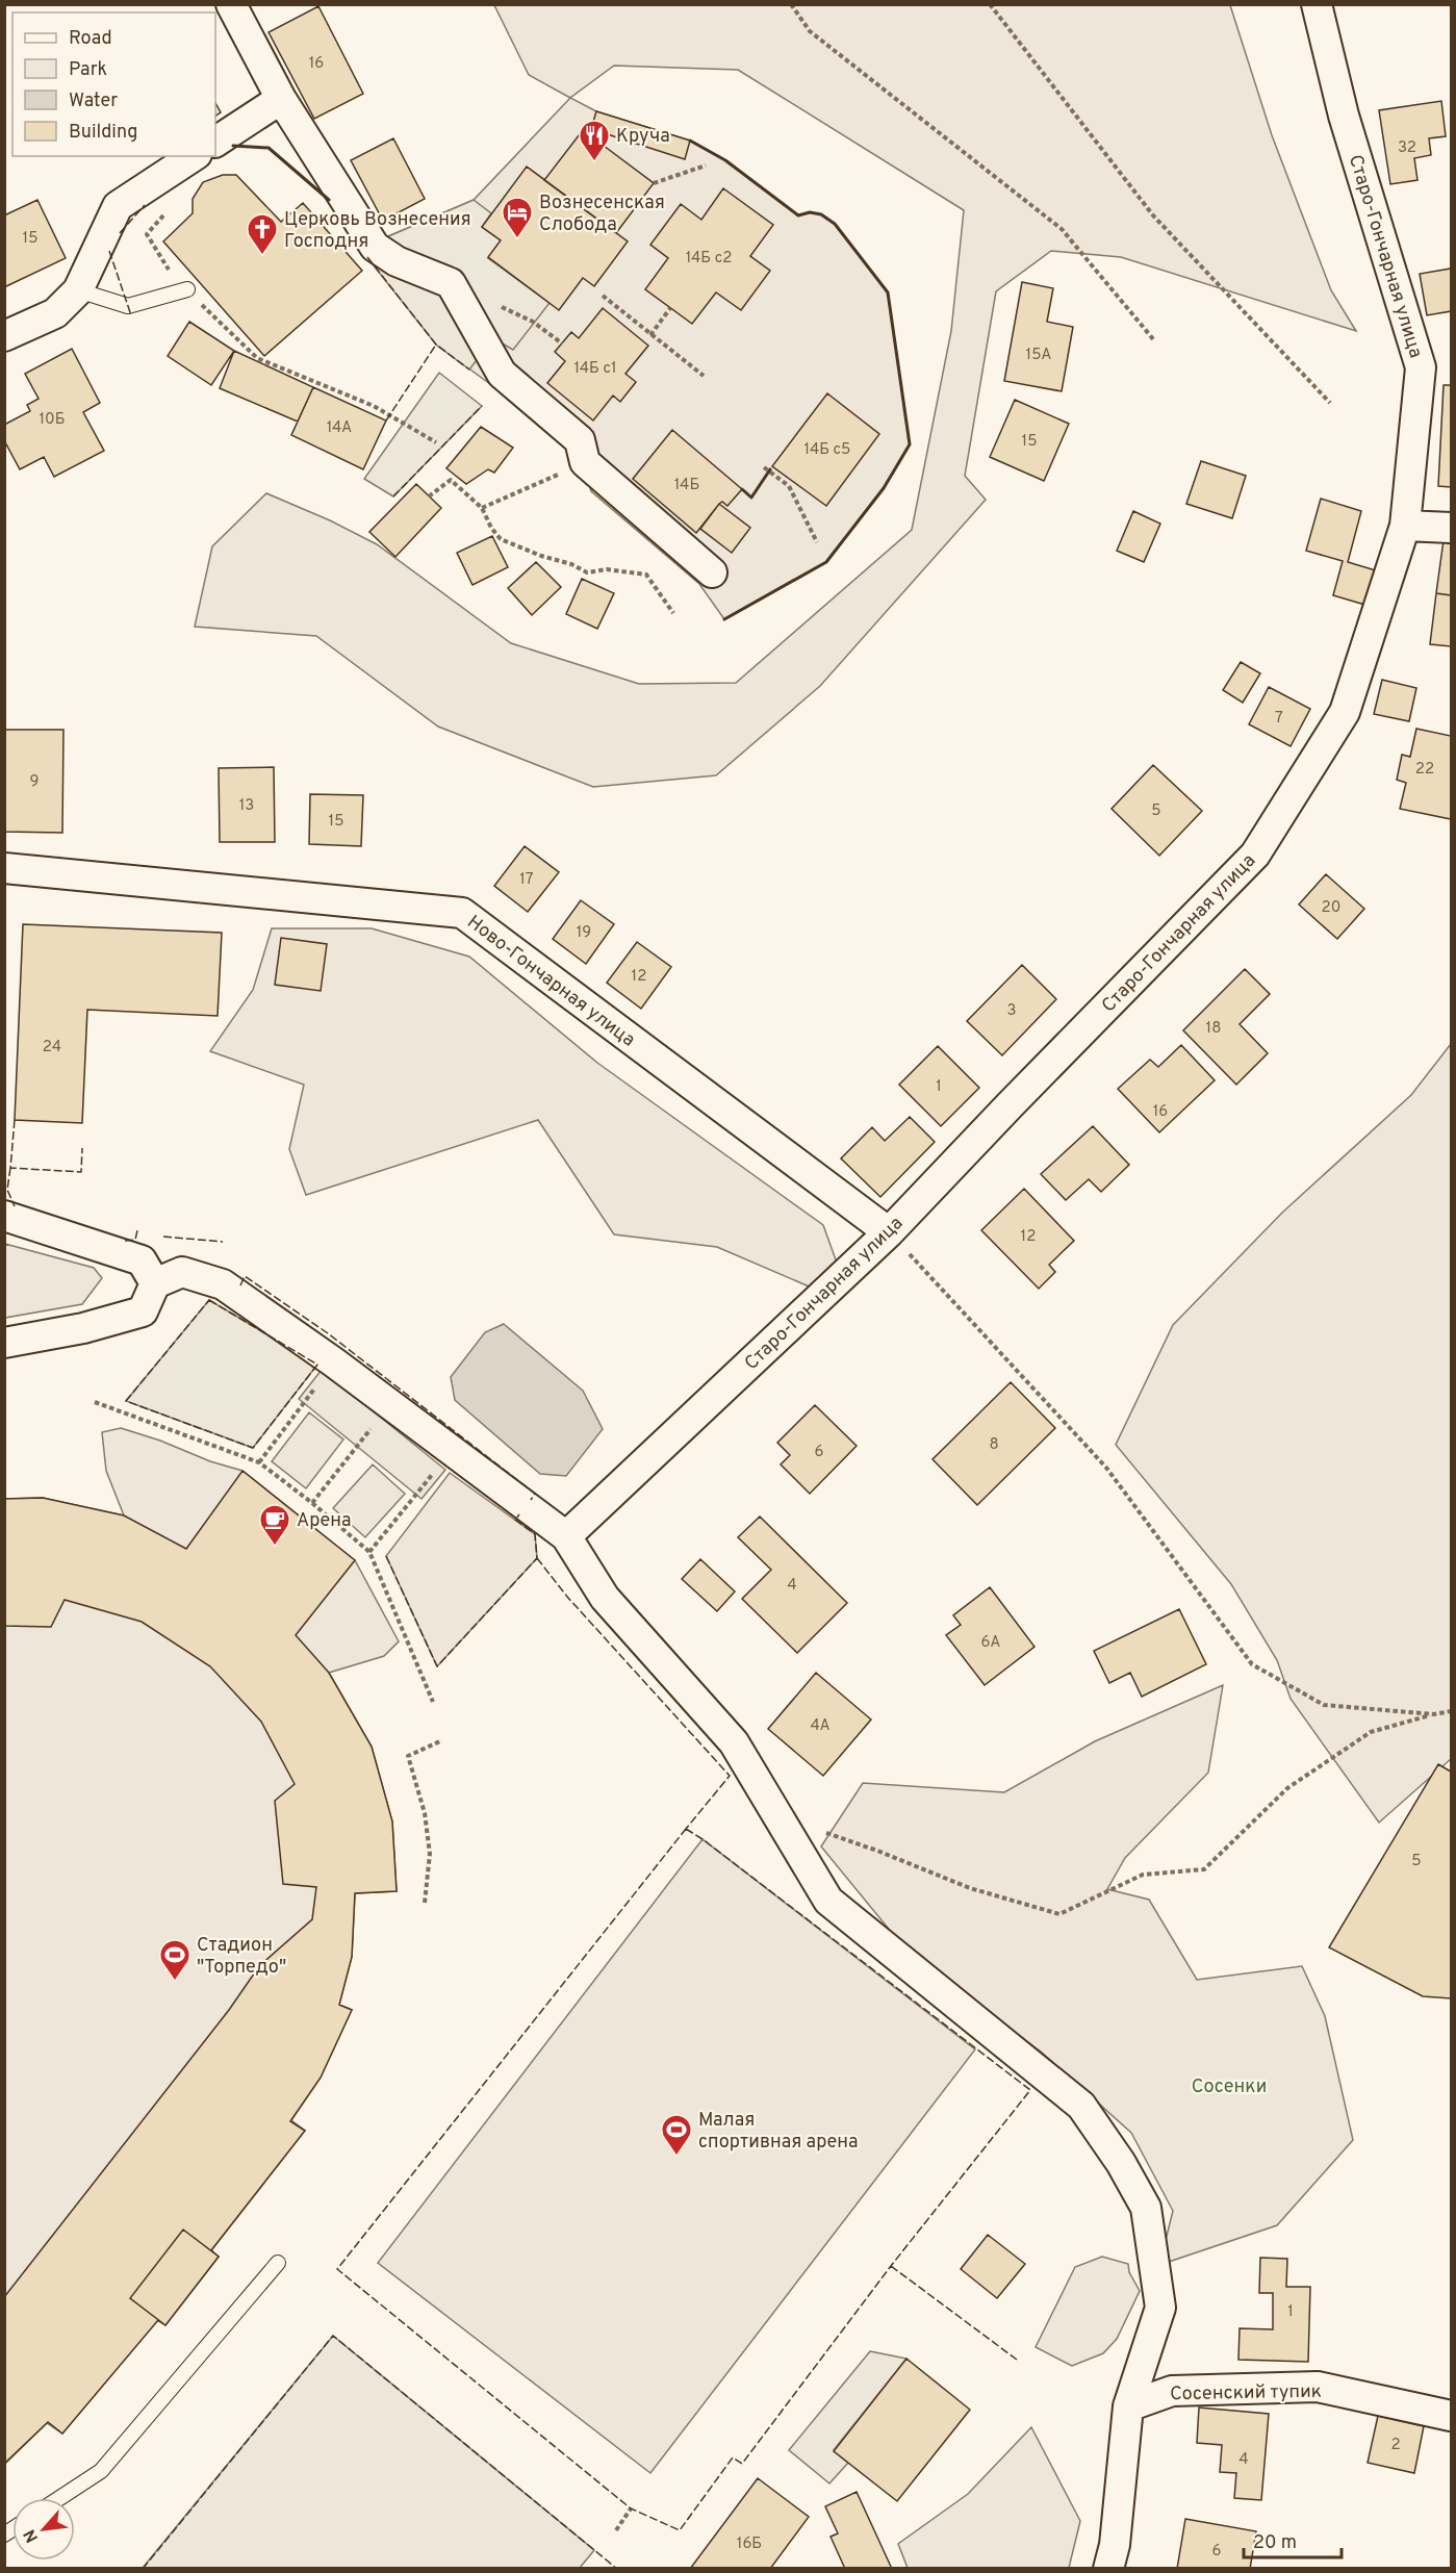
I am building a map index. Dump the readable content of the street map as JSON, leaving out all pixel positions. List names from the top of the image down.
{
  "streets": {
    "street": ["Старо-Гончарная улица", "Ново-Гончарная улица", "Сосенский тупик"]
  },
  "crossings": [
    ["Старо-Гончарная улица", "Ново-Гончарная улица"]
  ],
  "parks": ["Сосенки"],
  "places": {
    "restaurant": ["Круча"],
    "hotel": ["Вознесенская Слобода"],
    "church": ["Церковь Вознесения Господня"],
    "cafe": ["Арена"],
    "sports": ["Стадион \"Торпедо\"", "Малая спортивная арена"]
  },
  "house_numbers": [
    "16",
    "32",
    "15",
    "14Б с2",
    "15А",
    "14Б с1",
    "10Б",
    "14А",
    "15",
    "14Б с5",
    "14Б",
    "7",
    "22",
    "9",
    "13",
    "5",
    "15",
    "17",
    "20",
    "19",
    "12",
    "3",
    "18",
    "24",
    "1",
    "16",
    "12",
    "8",
    "6",
    "4",
    "6А",
    "4А",
    "5",
    "1",
    "2",
    "4",
    "16Б",
    "6"
  ],
  "legend": [
    "Road",
    "Park",
    "Water",
    "Building"
  ],
  "scale_bar": "20 m",
  "north": "bottom left"
}
